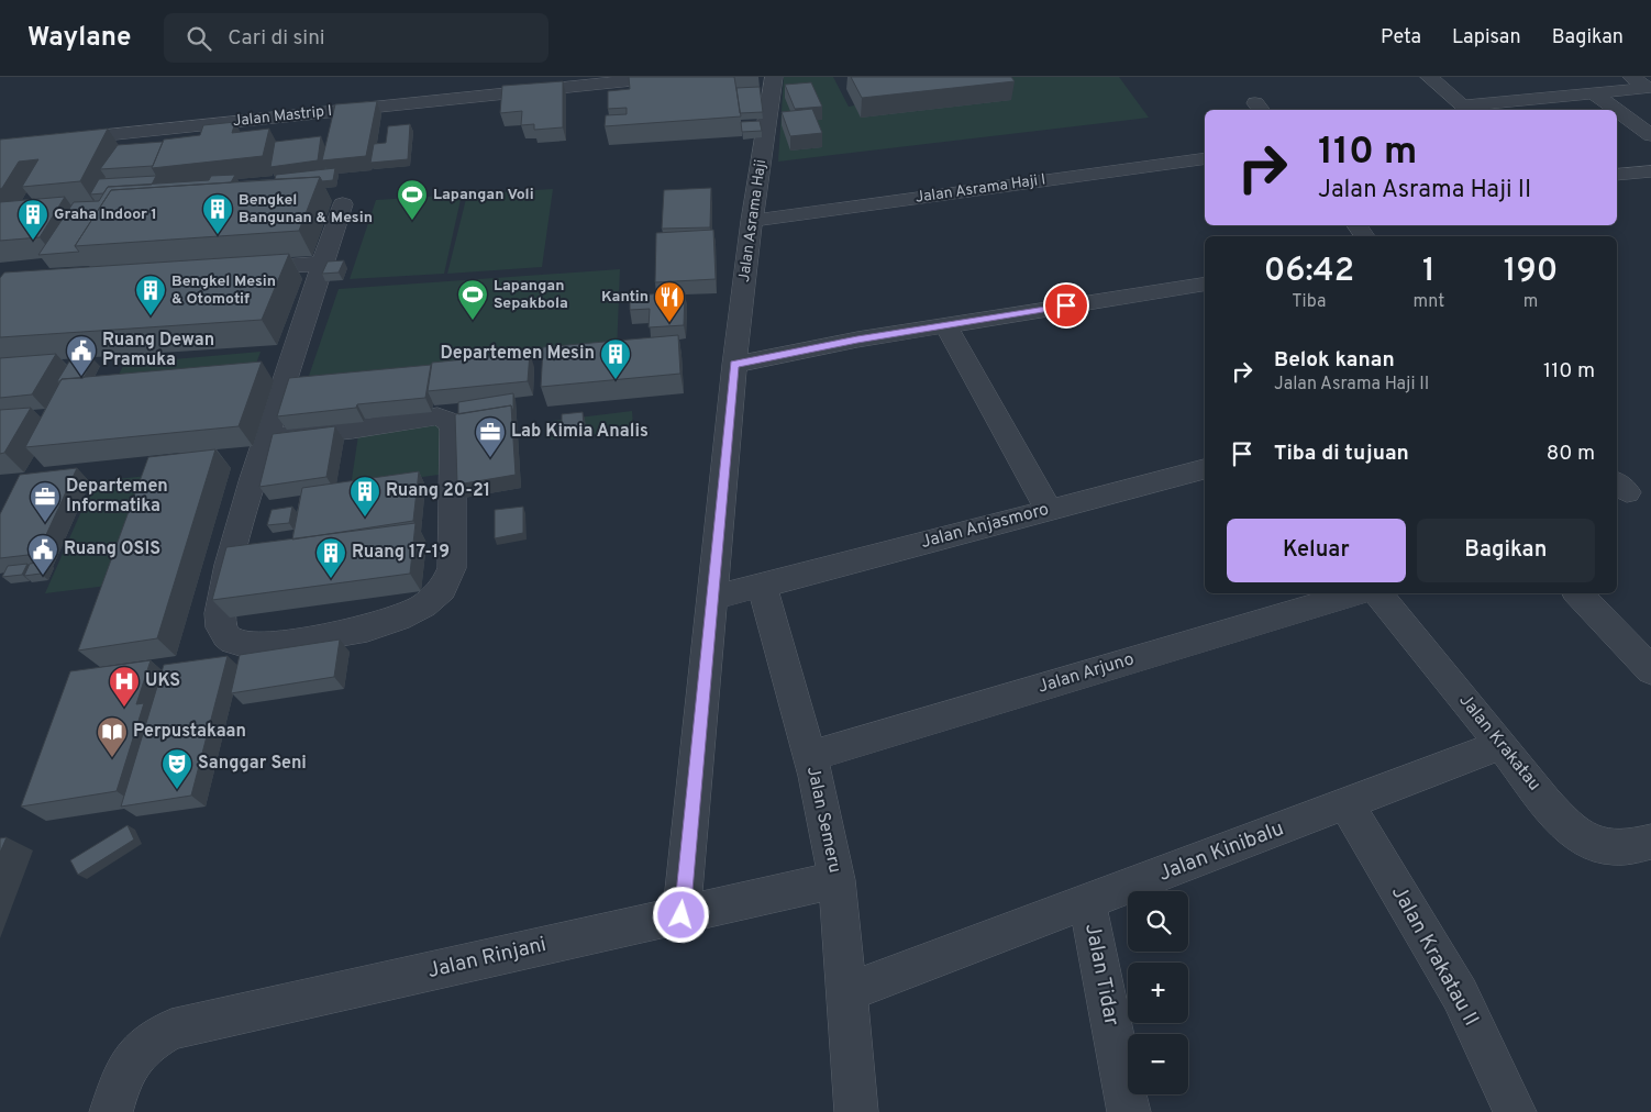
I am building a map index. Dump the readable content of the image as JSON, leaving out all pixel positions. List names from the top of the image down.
{
  "streets": {
    "street": [
      "Jalan Mastrip I",
      "Jalan Asrama Haji I",
      "Jalan Asrama Haji",
      "Jalan Anjasmoro",
      "Jalan Arjuno",
      "Jalan Krakatau",
      "Jalan Semeru",
      "Jalan Kinibalu",
      "Jalan Krakatau II",
      "Jalan Rinjani",
      "Jalan Tidar"
    ]
  },
  "crossings": [
    ["Jalan Asrama Haji I", "Jalan Asrama Haji"],
    ["Jalan Asrama Haji", "Jalan Rinjani"],
    ["Jalan Anjasmoro", "Jalan Semeru"],
    ["Jalan Arjuno", "Jalan Semeru"],
    ["Jalan Krakatau", "Jalan Kinibalu"],
    ["Jalan Semeru", "Jalan Kinibalu"],
    ["Jalan Semeru", "Jalan Rinjani"],
    ["Jalan Kinibalu", "Jalan Krakatau II"],
    ["Jalan Kinibalu", "Jalan Tidar"]
  ],
  "places": {
    "sports": ["Lapangan Voli", "Lapangan Sepakbola"],
    "building": [
      "Bengkel Bangunan & Mesin",
      "Graha Indoor 1",
      "Bengkel Mesin & Otomotif",
      "Departemen Mesin",
      "Ruang 20-21",
      "Ruang 17-19"
    ],
    "restaurant": ["Kantin"],
    "public building": ["Ruang Dewan Pramuka", "Ruang OSIS"],
    "office": ["Lab Kimia Analis", "Departemen Informatika"],
    "hospital": ["UKS"],
    "library": ["Perpustakaan"],
    "theatre": ["Sanggar Seni"]
  },
  "page": {
    "header": "Waylane",
    "search": "Cari di sini",
    "nav": ["Peta", "Lapisan", "Bagikan"],
    "turn": ["110 m", "Jalan Asrama Haji II"],
    "eta": [
      "06:42",
      "Tiba",
      "1",
      "mnt",
      "190",
      "m"
    ],
    "list": [
      {
        "name": "Belok kanan",
        "note": "Jalan Asrama Haji II",
        "value": "110 m"
      },
      {
        "name": "Tiba di tujuan",
        "value": "80 m"
      }
    ],
    "buttons": ["Keluar", "Bagikan"],
    "map_buttons": ["+", "−"]
  }
}
